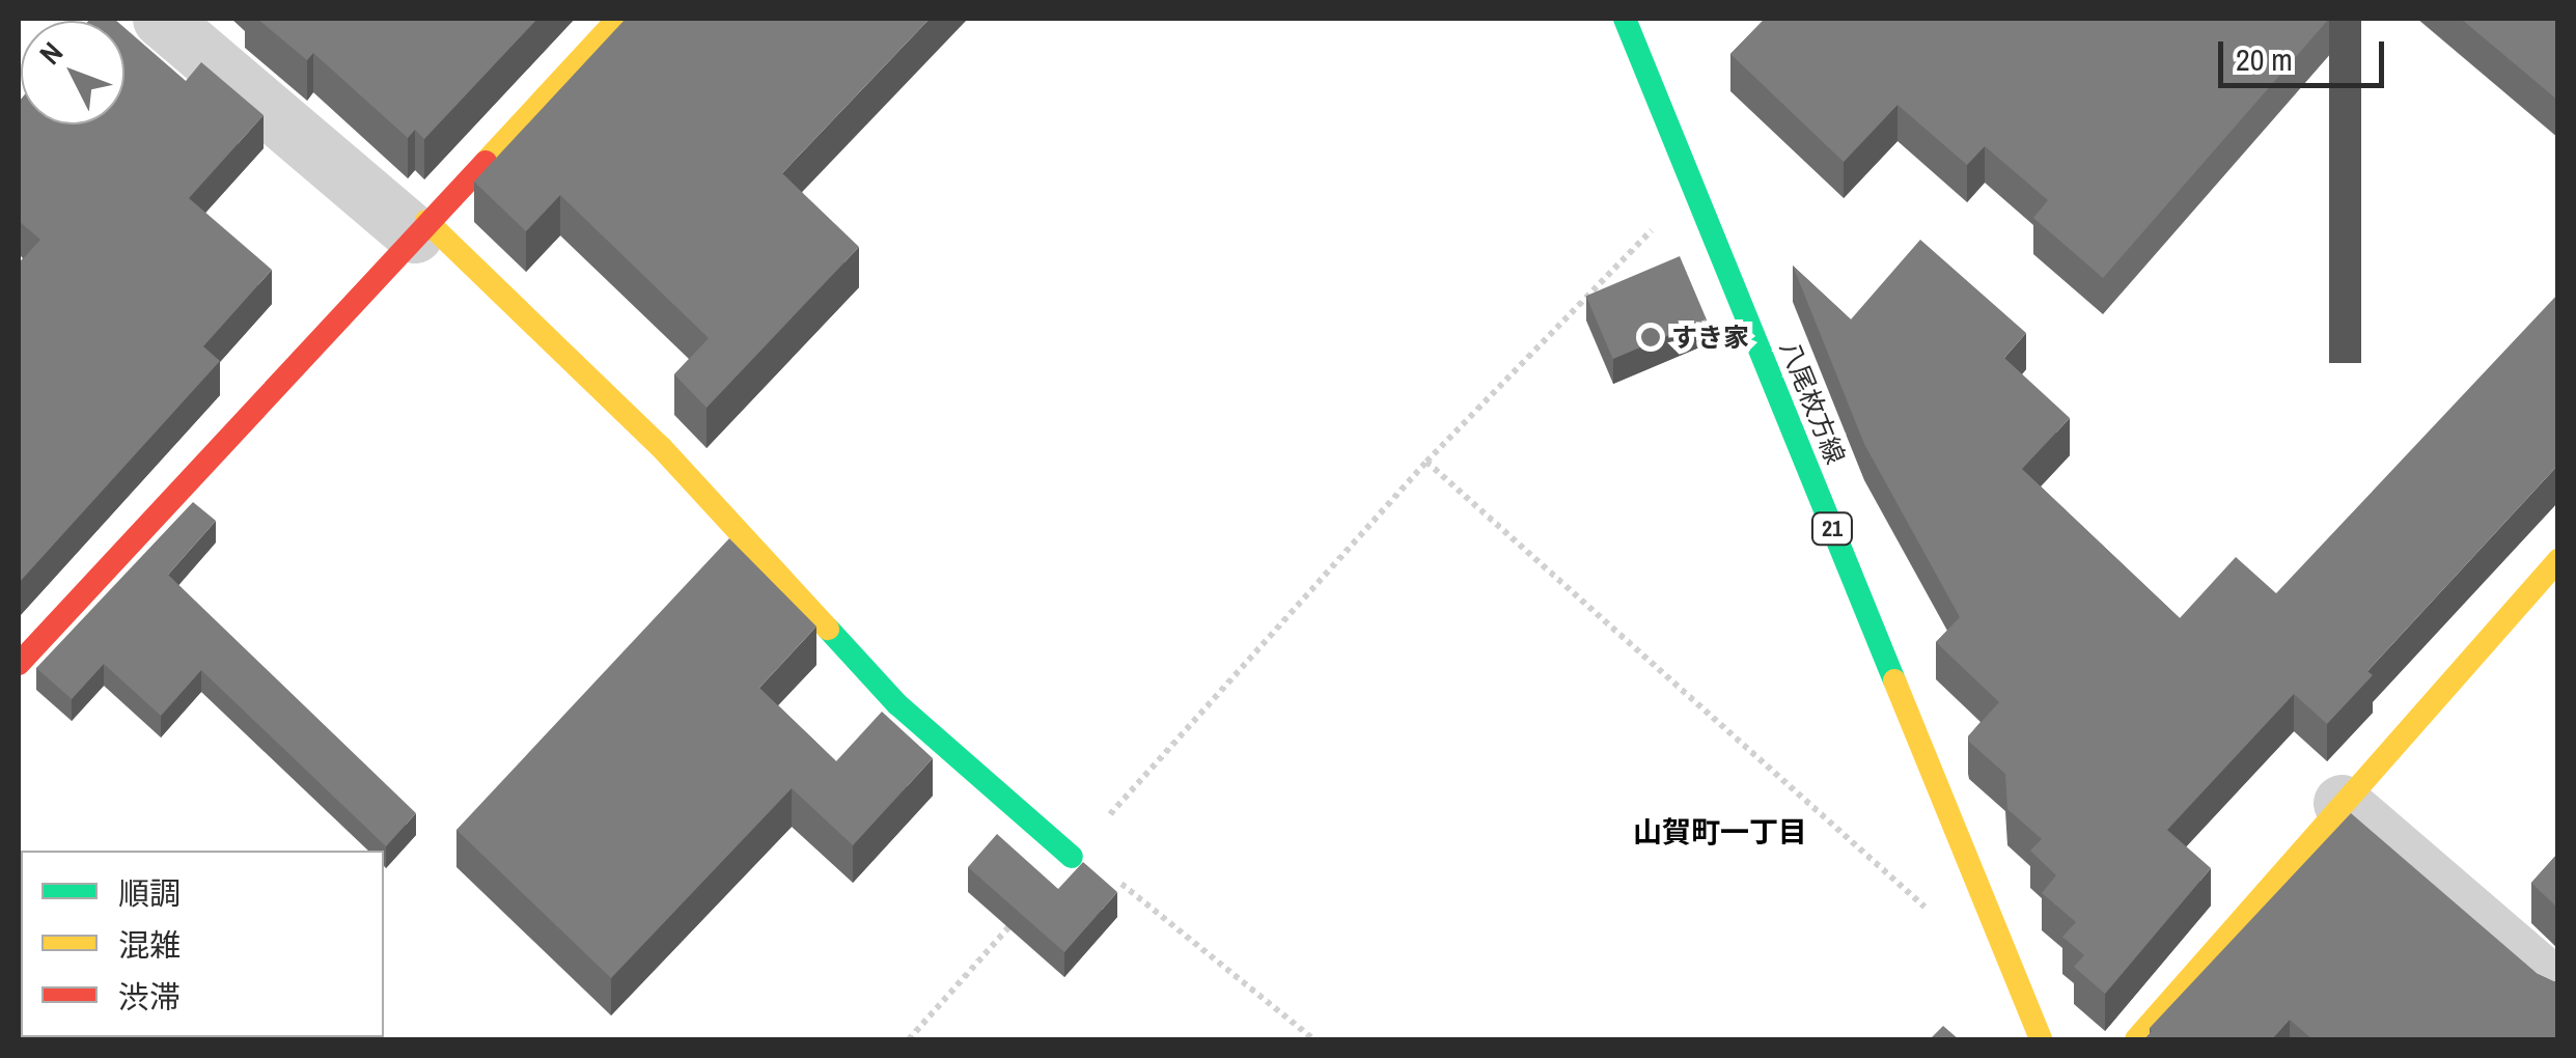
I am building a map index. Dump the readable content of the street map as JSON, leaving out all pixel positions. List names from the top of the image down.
{
  "streets": {
    "street": ["八尾枚方線", "21"]
  },
  "districts": ["山賀町一丁目"],
  "places": ["すき家"],
  "legend": ["順調", "混雑", "渋滞"],
  "scale_bar": "20 m",
  "north": "top left"
}
